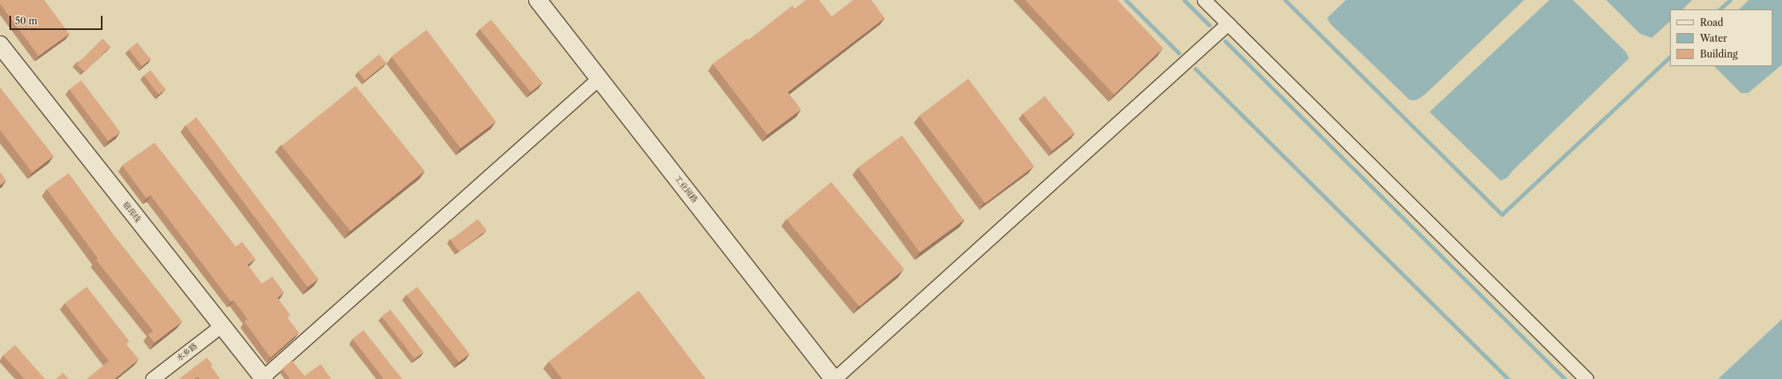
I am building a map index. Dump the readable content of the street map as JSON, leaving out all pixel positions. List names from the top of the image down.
{
  "streets": {
    "street": ["工业园路", "宿邳线", "水乡路"]
  },
  "crossings": [
    ["宿邳线", "水乡路"]
  ],
  "legend": ["Road", "Water", "Building"],
  "scale_bar": "50 m"
}
